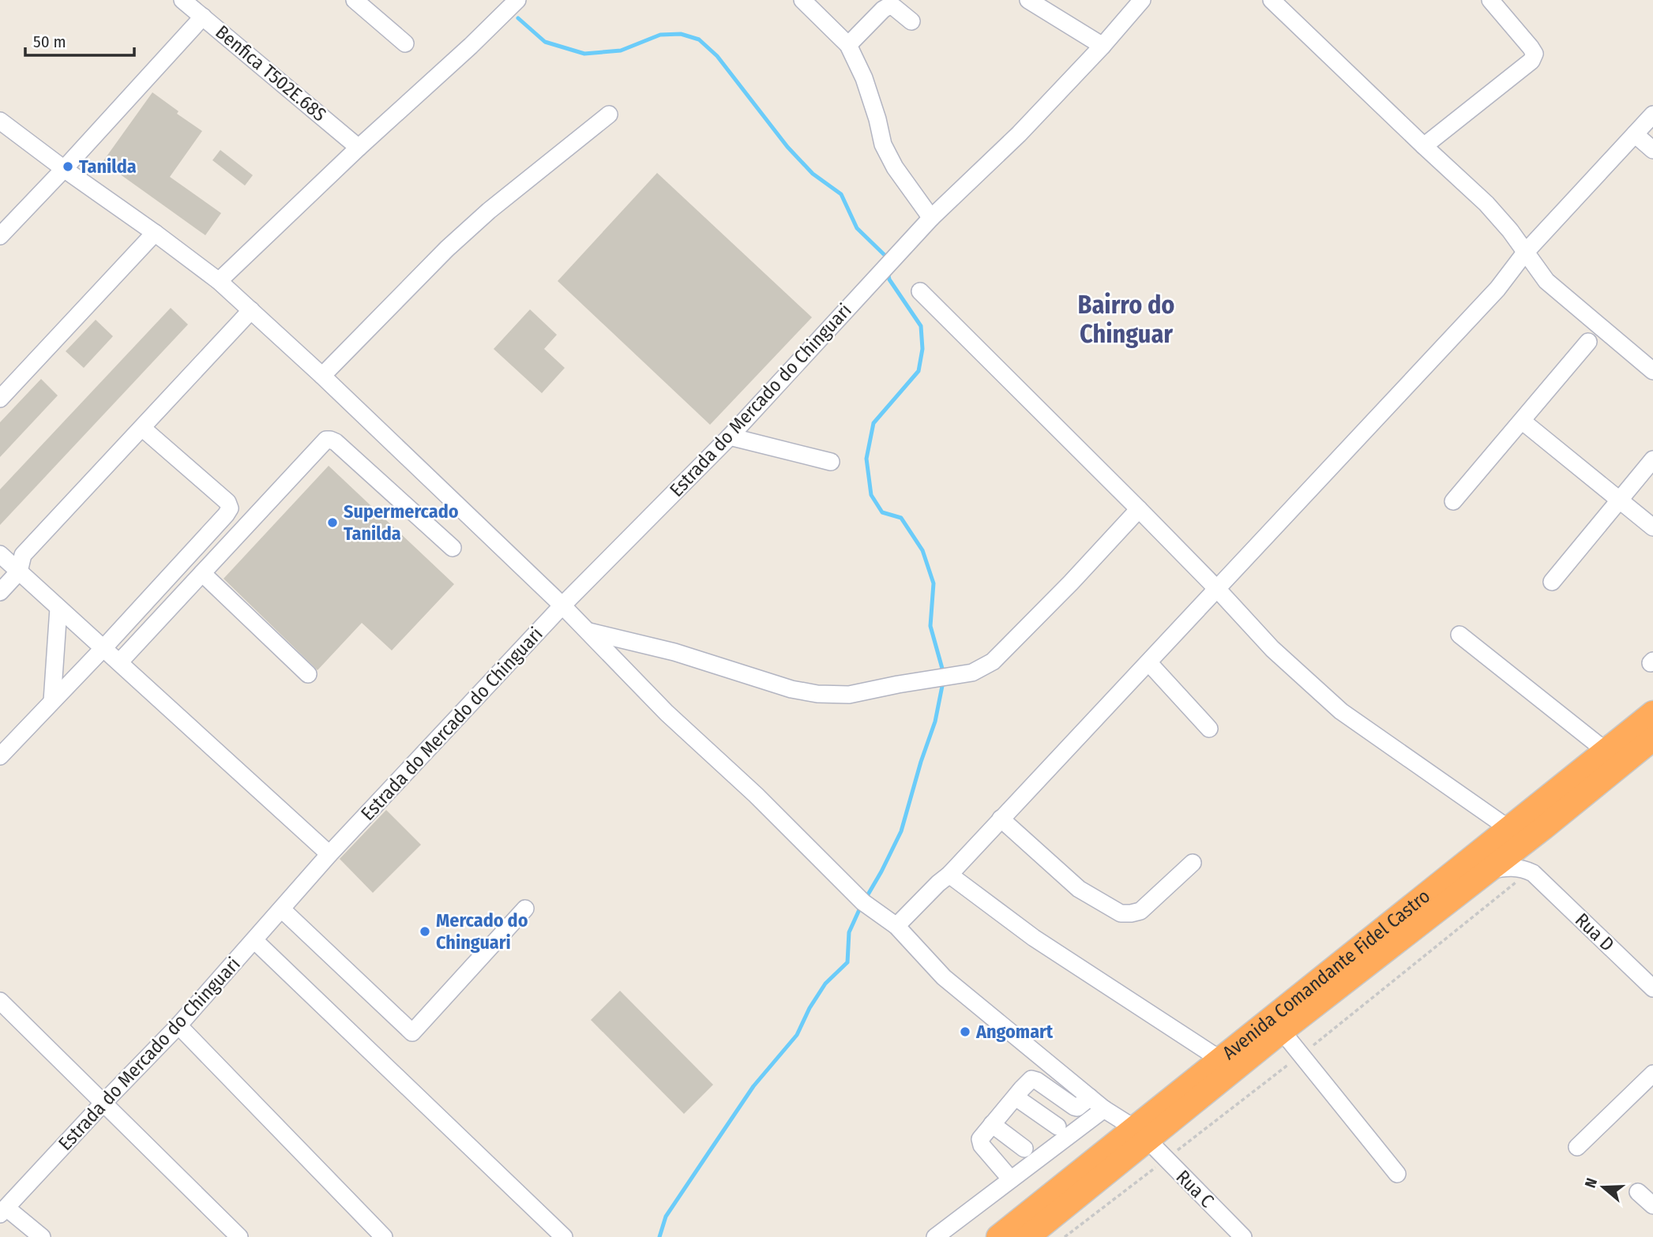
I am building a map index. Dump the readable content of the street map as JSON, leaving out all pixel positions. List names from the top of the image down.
{
  "streets": {
    "highway": ["Avenida Comandante Fidel Castro"],
    "street": [
      "Benfica T502E.68S",
      "Estrada do Mercado do Chinguari",
      "Rua D",
      "Rua C"
    ]
  },
  "crossings": [
    ["Estrada do Mercado do Chinguari", "Rua C"],
    ["Rua D", "Avenida Comandante Fidel Castro"],
    ["Avenida Comandante Fidel Castro", "Rua C"]
  ],
  "districts": ["Bairro do Chinguar"],
  "places": [
    "Tanilda",
    "Supermercado Tanilda",
    "Mercado do Chinguari",
    "Angomart"
  ],
  "scale_bar": "50 m",
  "north": "left"
}
